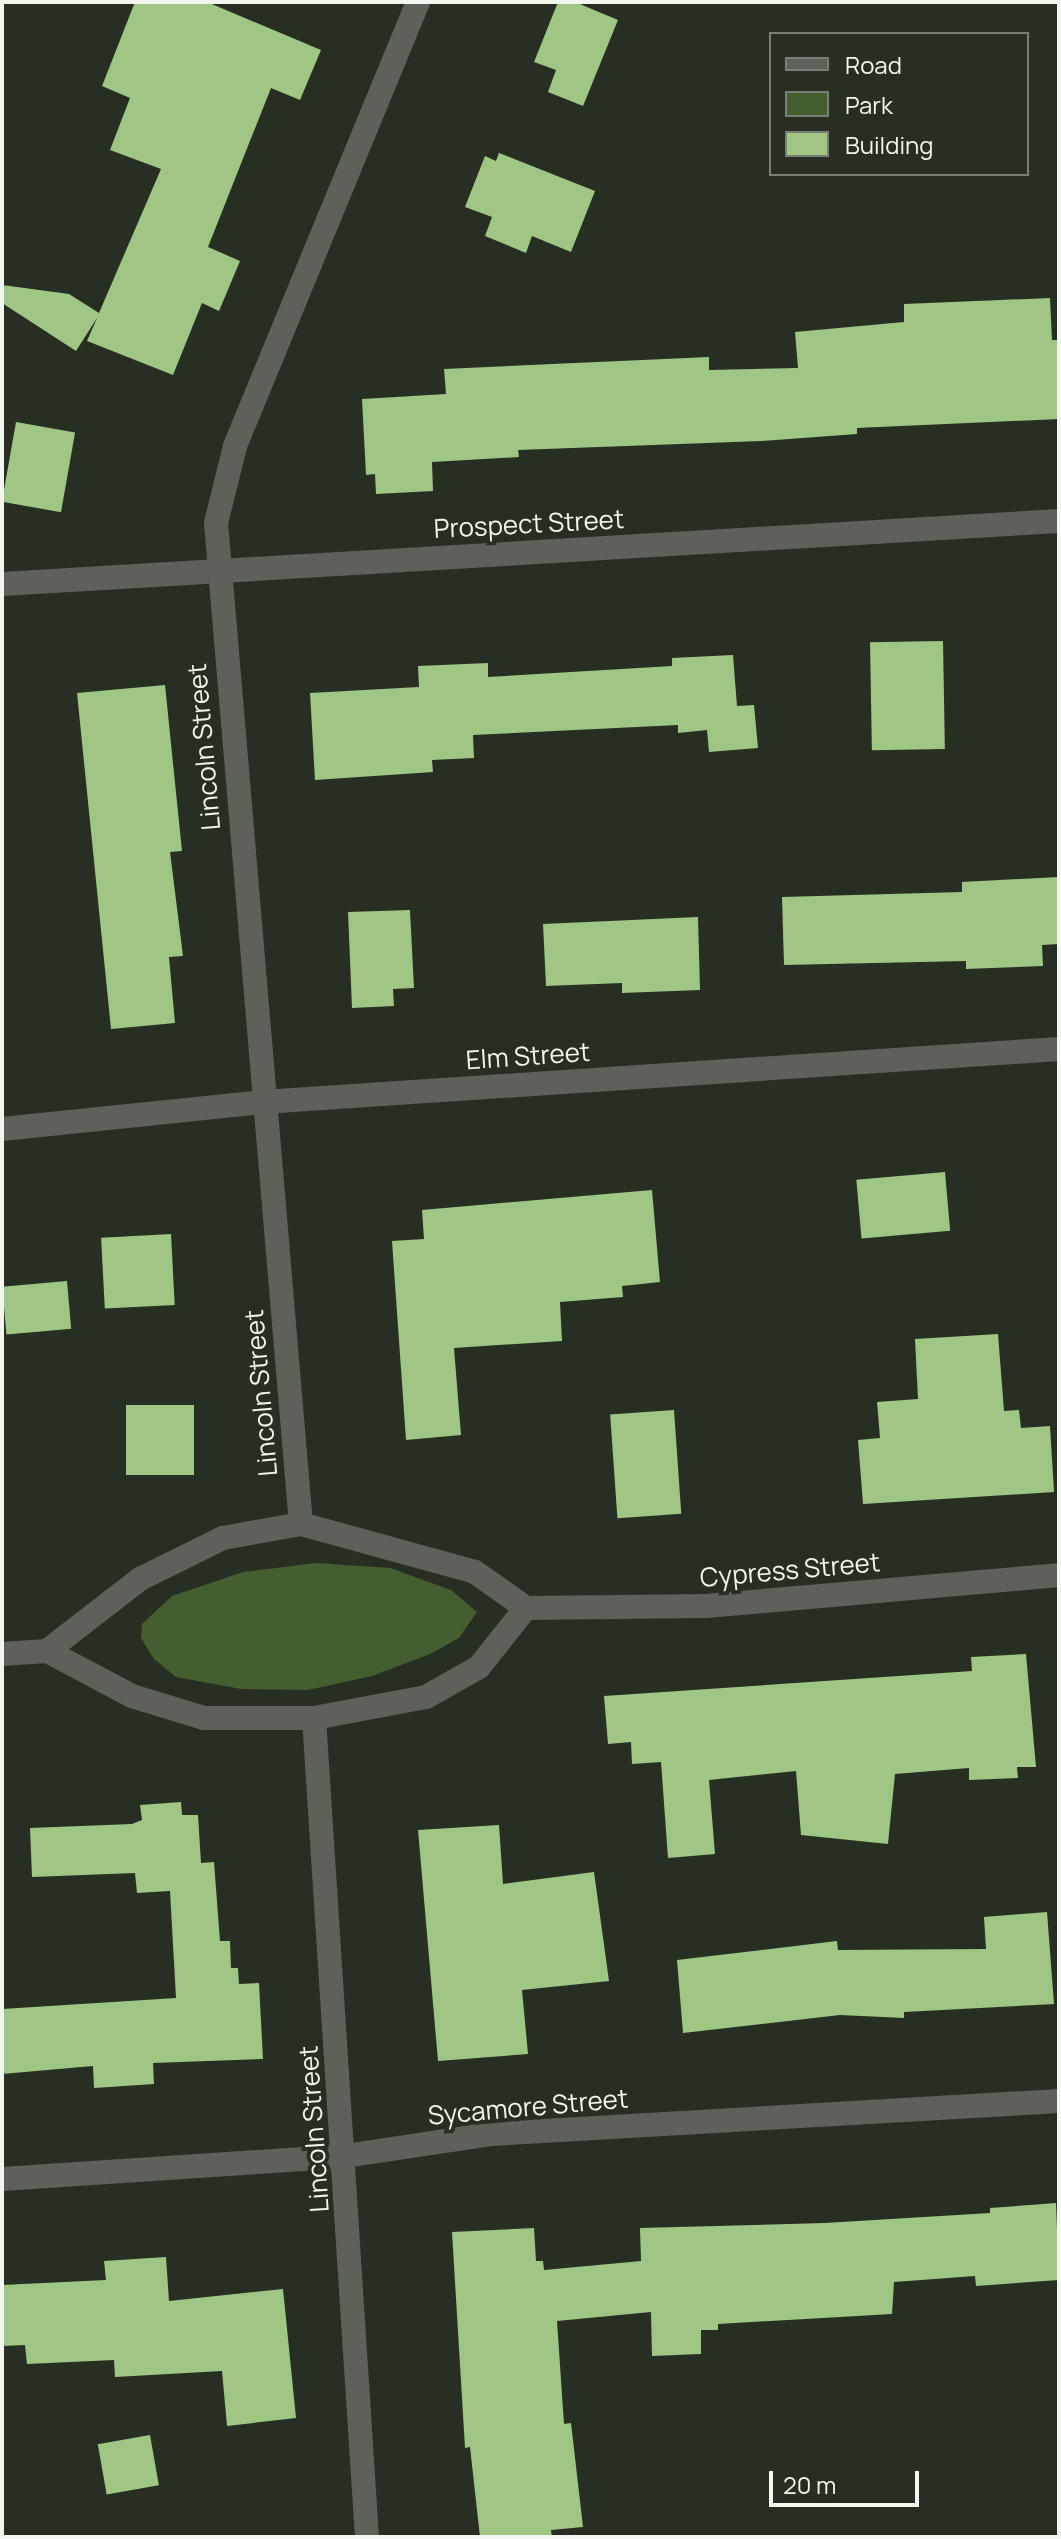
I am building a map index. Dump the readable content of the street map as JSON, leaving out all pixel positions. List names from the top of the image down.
{
  "streets": {
    "street": [
      "Prospect Street",
      "Lincoln Street",
      "Elm Street",
      "Cypress Street",
      "Sycamore Street"
    ]
  },
  "crossings": [
    ["Prospect Street", "Lincoln Street"],
    ["Lincoln Street", "Elm Street"],
    ["Lincoln Street", "Sycamore Street"]
  ],
  "legend": ["Road", "Park", "Building"],
  "scale_bar": "20 m"
}
